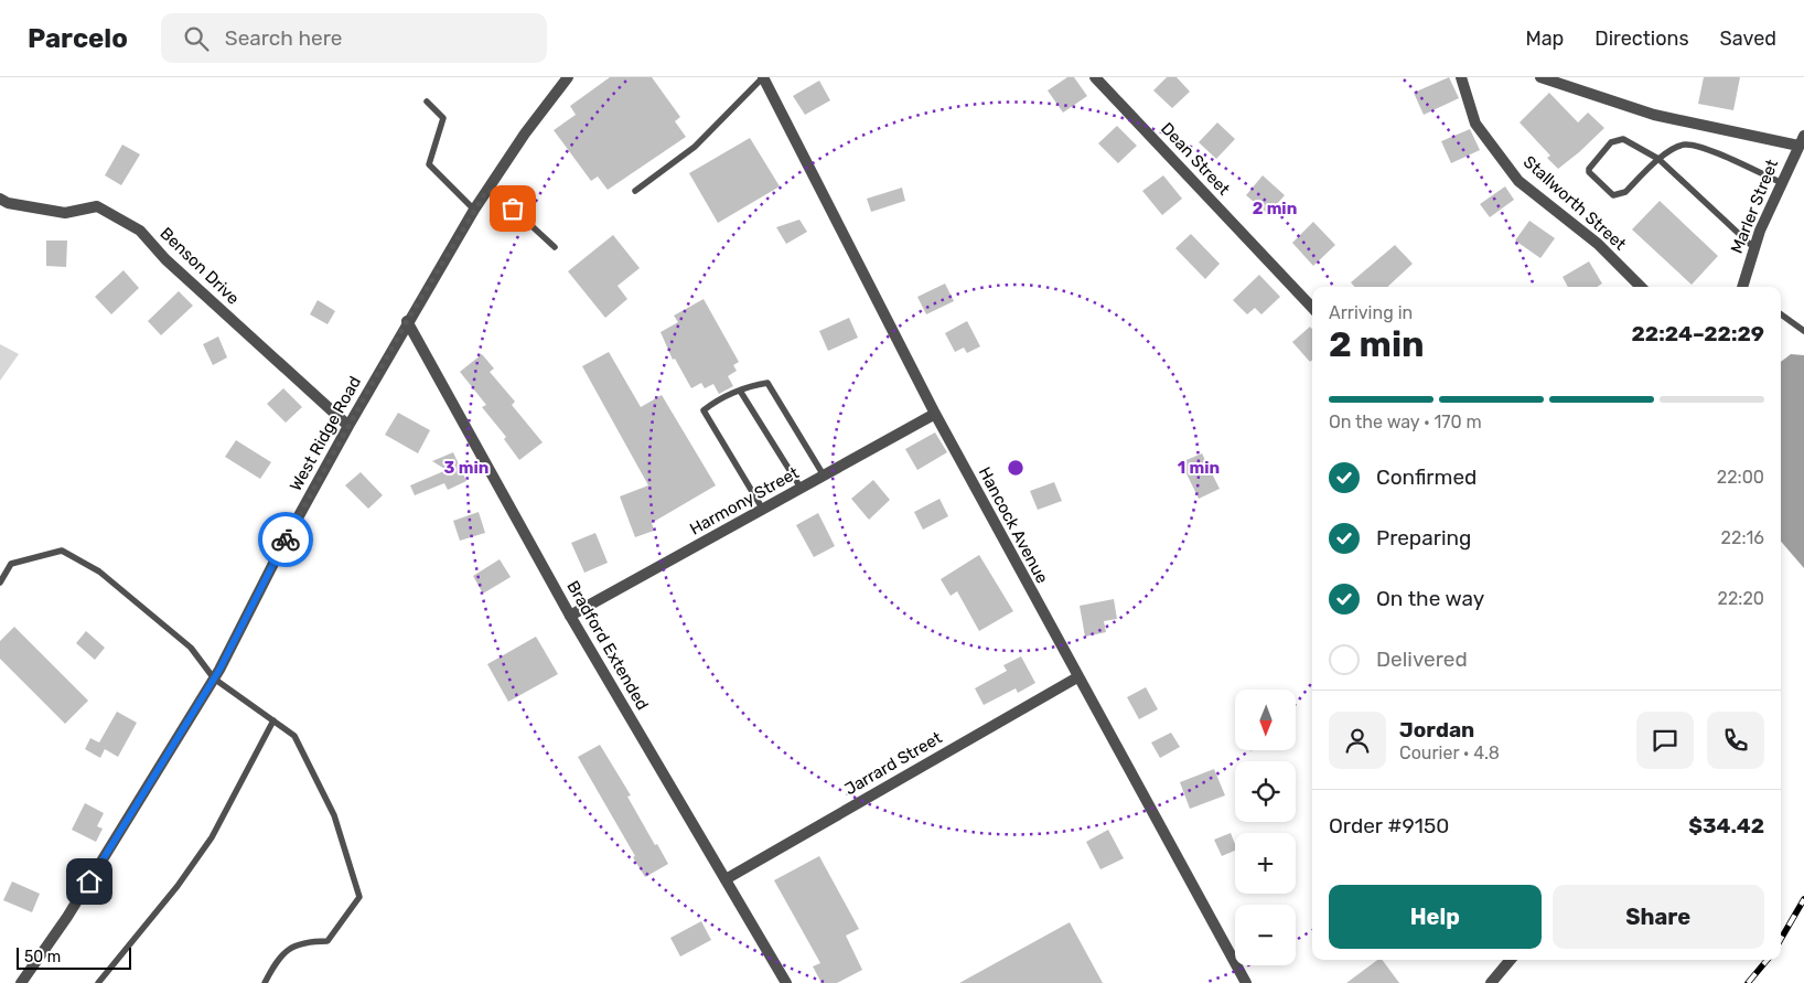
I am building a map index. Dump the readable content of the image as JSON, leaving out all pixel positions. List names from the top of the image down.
{
  "streets": {
    "street": [
      "Dean Street",
      "Stallworth Street",
      "Marler Street",
      "Benson Drive",
      "West Ridge Road",
      "Harmony Street",
      "Hancock Avenue",
      "Bradford Extended",
      "Jarrard Street"
    ]
  },
  "crossings": [
    ["Benson Drive", "West Ridge Road"],
    ["West Ridge Road", "Bradford Extended"],
    ["Harmony Street", "Hancock Avenue"],
    ["Harmony Street", "Bradford Extended"],
    ["Hancock Avenue", "Jarrard Street"],
    ["Bradford Extended", "Jarrard Street"]
  ],
  "scale_bar": "50 m",
  "north": "bottom",
  "page": {
    "header": "Parcelo",
    "search": "Search here",
    "nav": ["Map", "Directions", "Saved"],
    "heading": ["2 min", "Arriving in", "22:24–22:29"],
    "panel": [
      "Jordan",
      "Courier · 4.8",
      "Order #9150",
      "$34.42"
    ],
    "bar": "On the way · 170 m",
    "list": [
      ["Confirmed", "22:00"],
      ["Preparing", "22:16"],
      ["On the way", "22:20"],
      "Delivered"
    ],
    "map_buttons": ["+", "−"],
    "buttons": ["Help", "Share"],
    "scale": "50 m"
  },
  "rings": ["2 min", "1 min", "3 min"]
}
